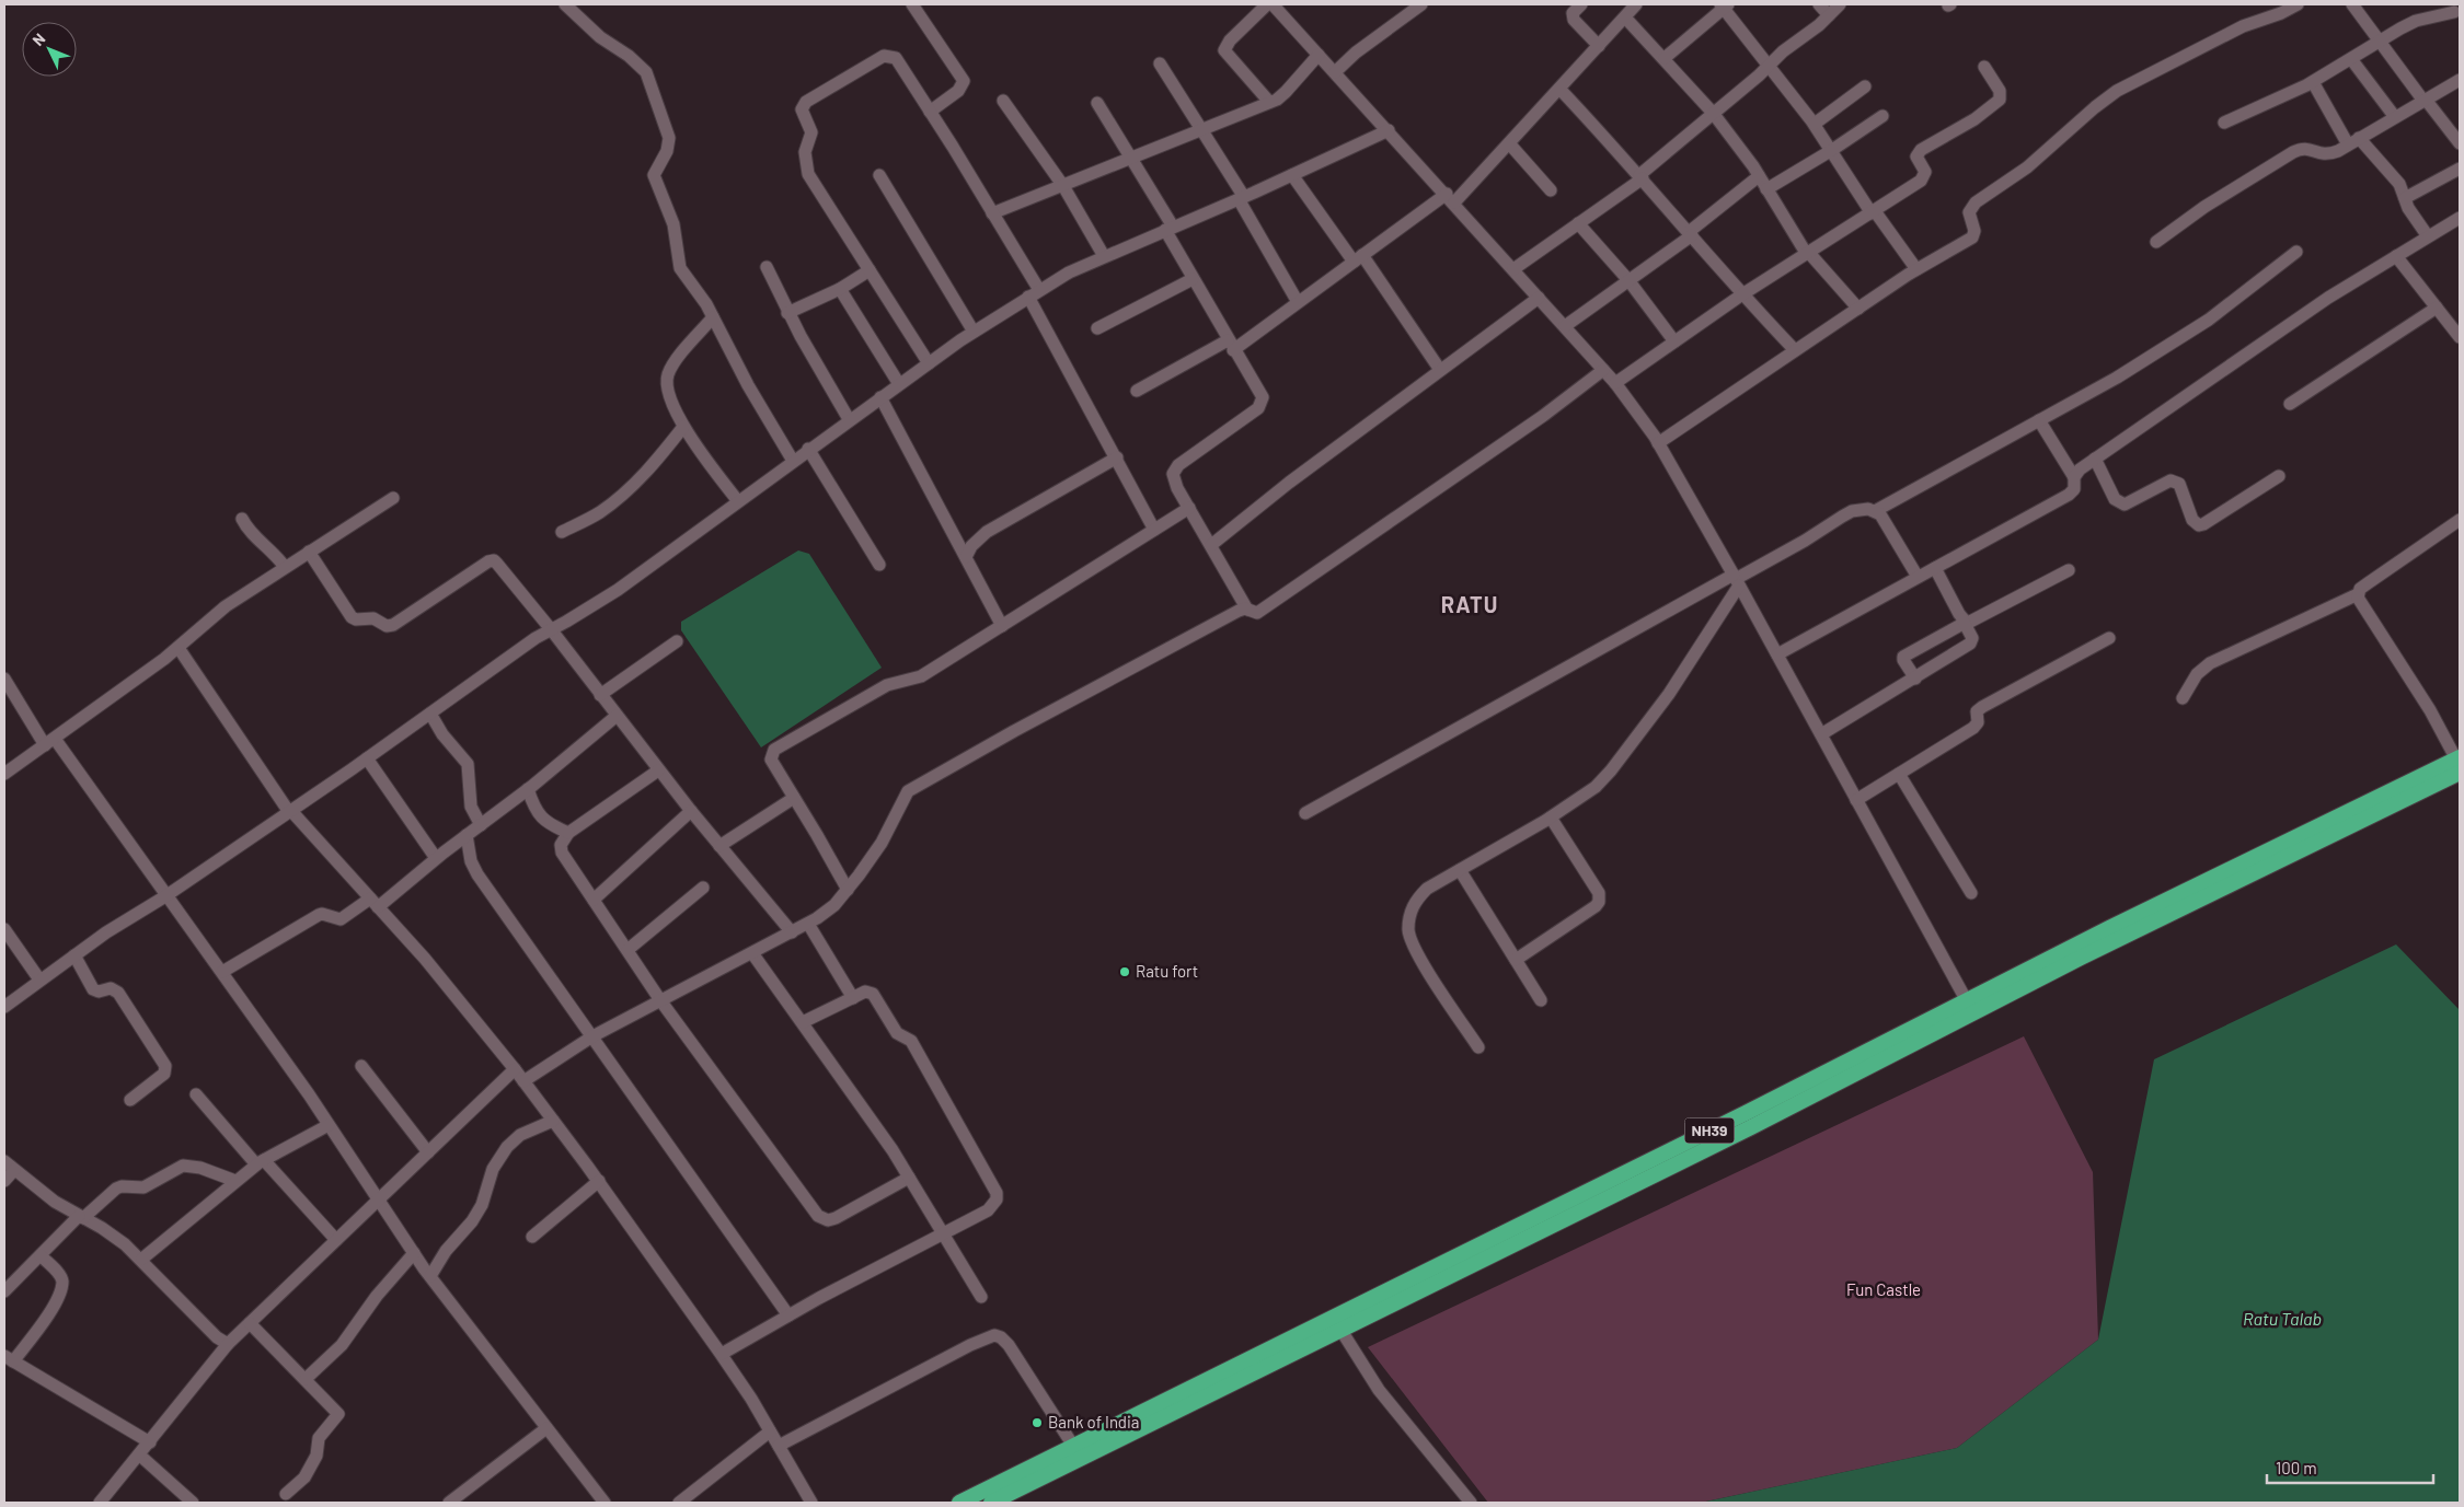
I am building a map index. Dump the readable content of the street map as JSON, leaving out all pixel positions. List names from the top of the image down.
{
  "streets": {
    "highway": ["NH39"]
  },
  "districts": ["RATU"],
  "water": ["Ratu Talab"],
  "parks": ["Fun Castle"],
  "places": ["Ratu fort", "Bank of India"],
  "scale_bar": "100 m",
  "north": "top left"
}
